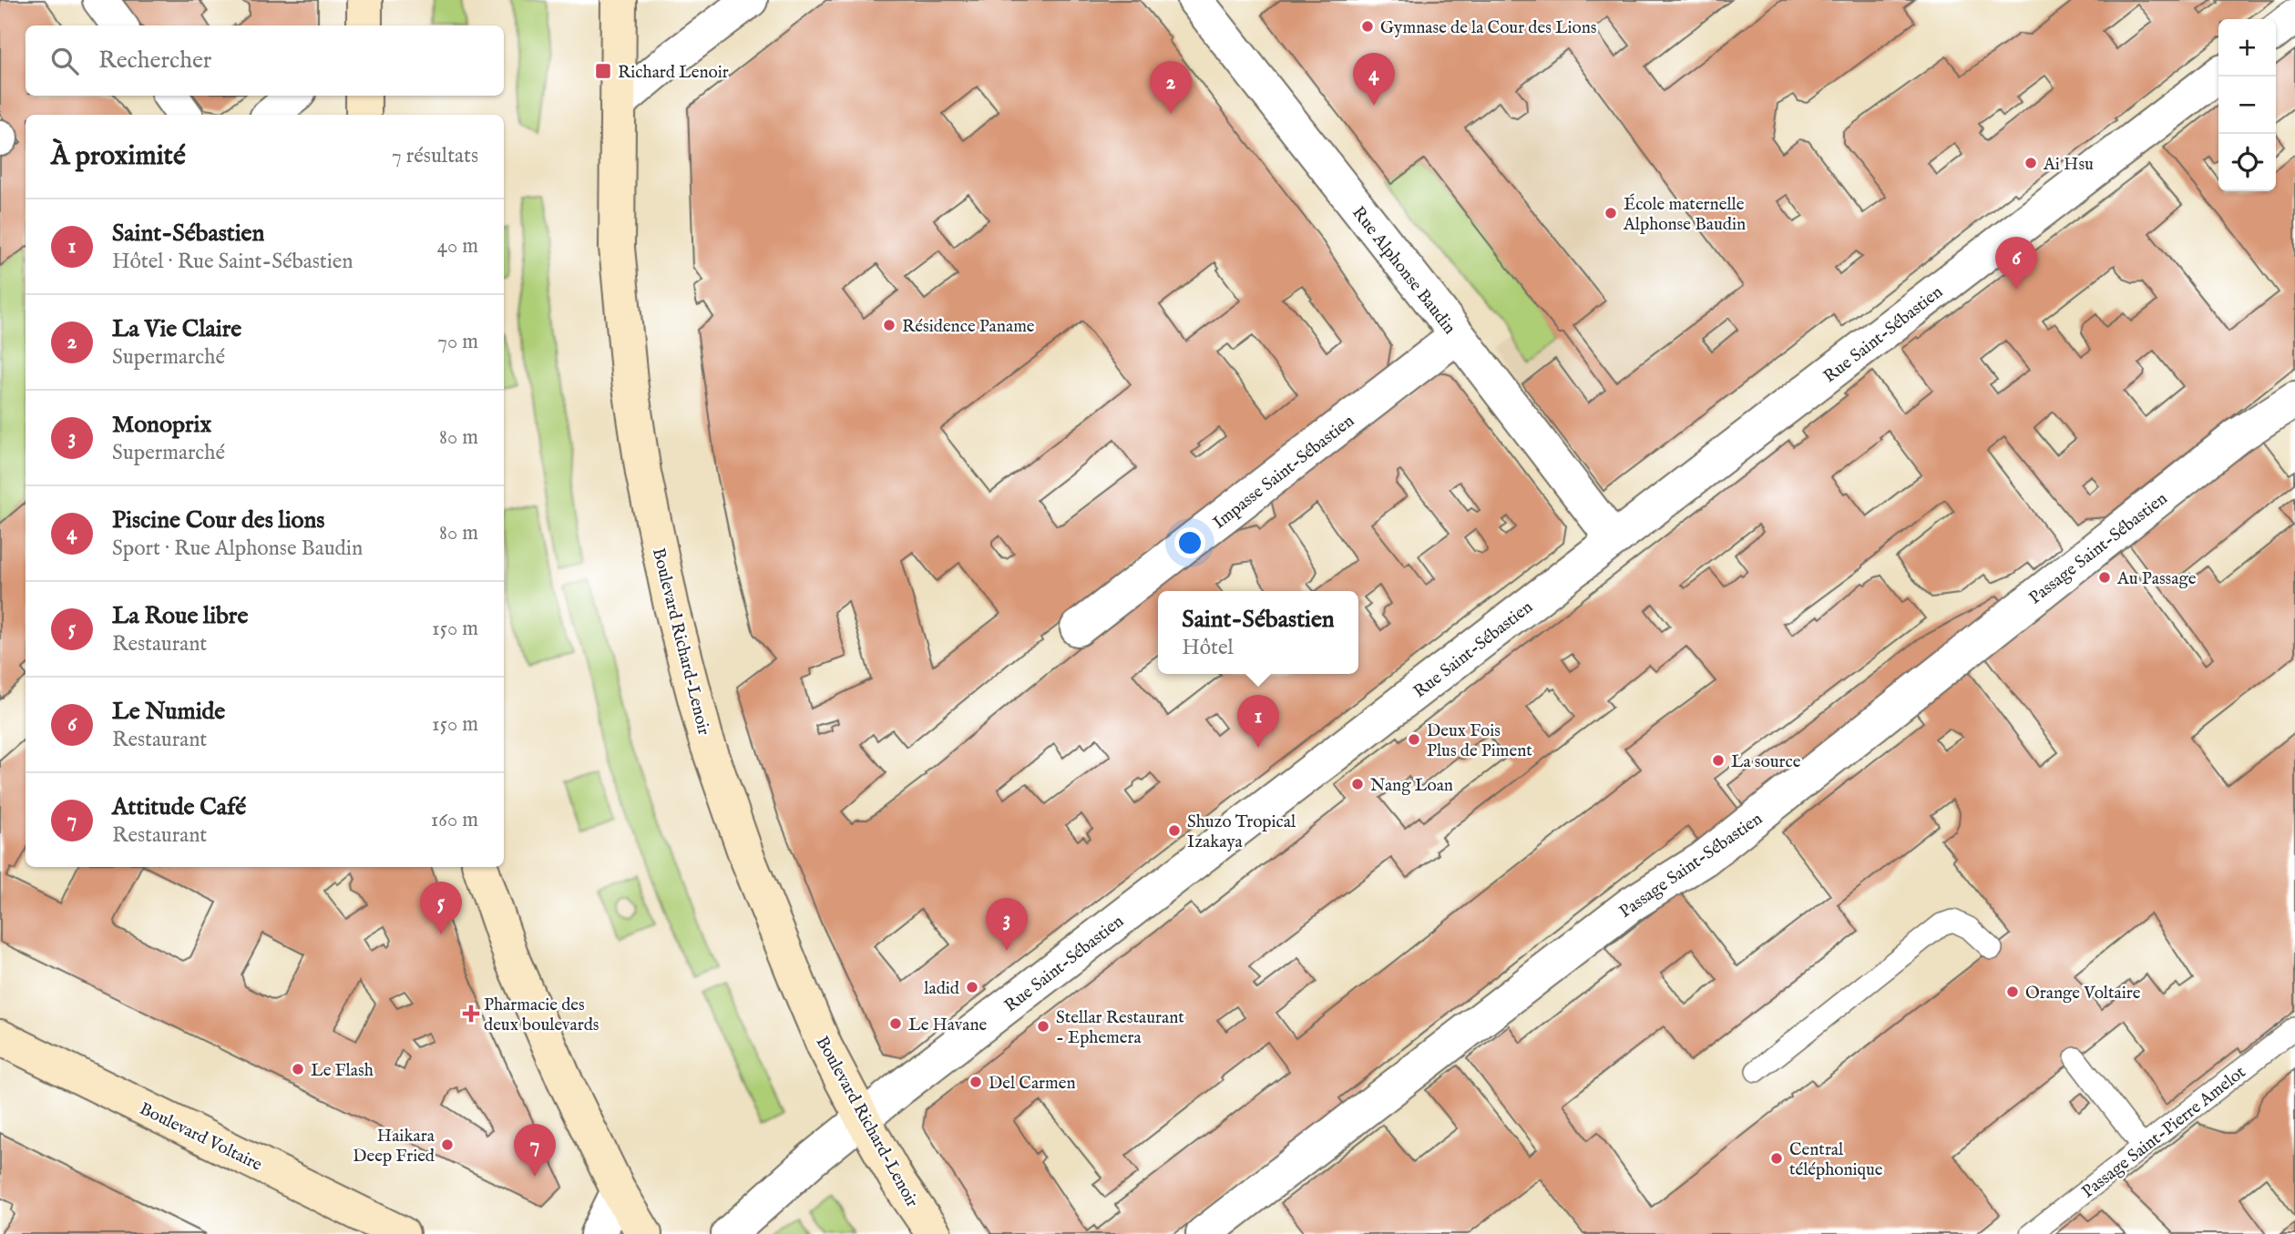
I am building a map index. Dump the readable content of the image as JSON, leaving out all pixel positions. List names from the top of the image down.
{
  "streets": {
    "street": [
      "Rue Alphonse Baudin",
      "Rue Saint-Sébastien",
      "Impasse Saint-Sébastien",
      "Passage Saint-Sébastien",
      "Boulevard Richard-Lenoir",
      "Boulevard Voltaire"
    ],
    "lane": ["Passage Saint-Pierre Amelot"]
  },
  "crossings": [
    ["Rue Alphonse Baudin", "Rue Saint-Sébastien"],
    ["Rue Alphonse Baudin", "Impasse Saint-Sébastien"],
    ["Rue Saint-Sébastien", "Boulevard Richard-Lenoir"]
  ],
  "places": {
    "other": [
      "Gymnase de la Cour des Lions",
      "Ai Hsu",
      "École maternelle Alphonse Baudin",
      "Résidence Paname",
      "Au Passage",
      "Deux Fois Plus de Piment",
      "La source",
      "Nang Loan",
      "Shuzo Tropical Izakaya",
      "ladid",
      "Orange Voltaire",
      "Le Havane",
      "Stellar Restaurant - Ephemera",
      "Le Flash",
      "Del Carmen",
      "Haikara Deep Fried",
      "Central téléphonique"
    ],
    "transit": ["Richard Lenoir"],
    "health": ["Pharmacie des deux boulevards"]
  },
  "page": {
    "map_buttons": ["+", "−"],
    "search": "Rechercher",
    "pins": [
      "4",
      "2",
      "6",
      "1",
      "5",
      "3",
      "7"
    ],
    "heading": ["À proximité", "7 résultats"],
    "list": [
      {
        "mark": "1",
        "name": "Saint-Sébastien",
        "note": "Hôtel · Rue Saint-Sébastien",
        "value": "40 m"
      },
      {
        "mark": "2",
        "name": "La Vie Claire",
        "note": "Supermarché",
        "value": "70 m"
      },
      {
        "mark": "3",
        "name": "Monoprix",
        "note": "Supermarché",
        "value": "80 m"
      },
      {
        "mark": "4",
        "name": "Piscine Cour des lions",
        "note": "Sport · Rue Alphonse Baudin",
        "value": "80 m"
      },
      {
        "mark": "5",
        "name": "La Roue libre",
        "note": "Restaurant",
        "value": "150 m"
      },
      {
        "mark": "6",
        "name": "Le Numide",
        "note": "Restaurant",
        "value": "150 m"
      },
      {
        "mark": "7",
        "name": "Attitude Café",
        "note": "Restaurant",
        "value": "160 m"
      }
    ],
    "popup": ["Saint-Sébastien", "Hôtel"]
  }
}
